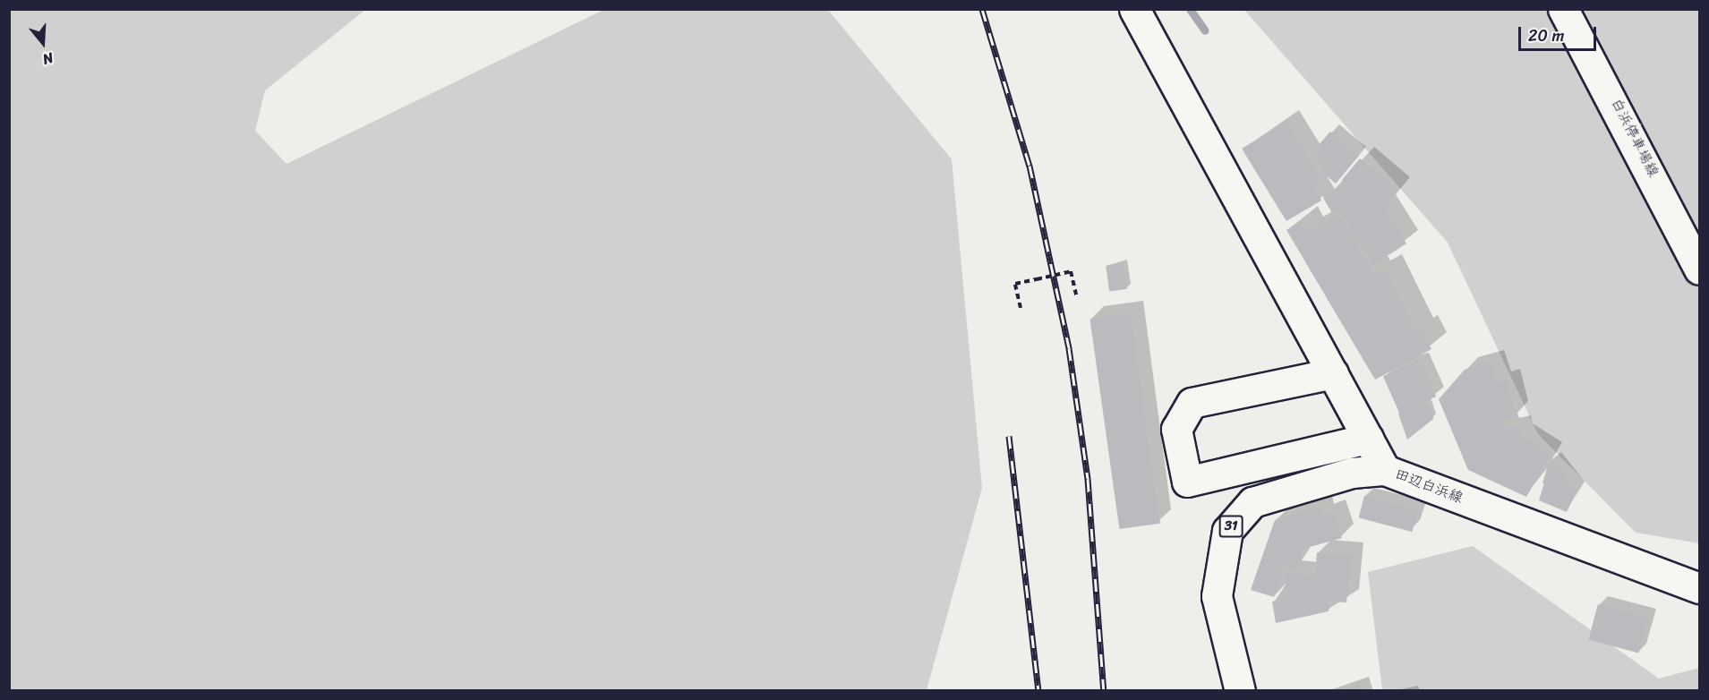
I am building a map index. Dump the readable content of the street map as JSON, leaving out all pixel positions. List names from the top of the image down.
{
  "streets": {
    "main road": ["白浜停車場線", "田辺白浜線", "31"]
  },
  "scale_bar": "20 m",
  "north": "bottom"
}
